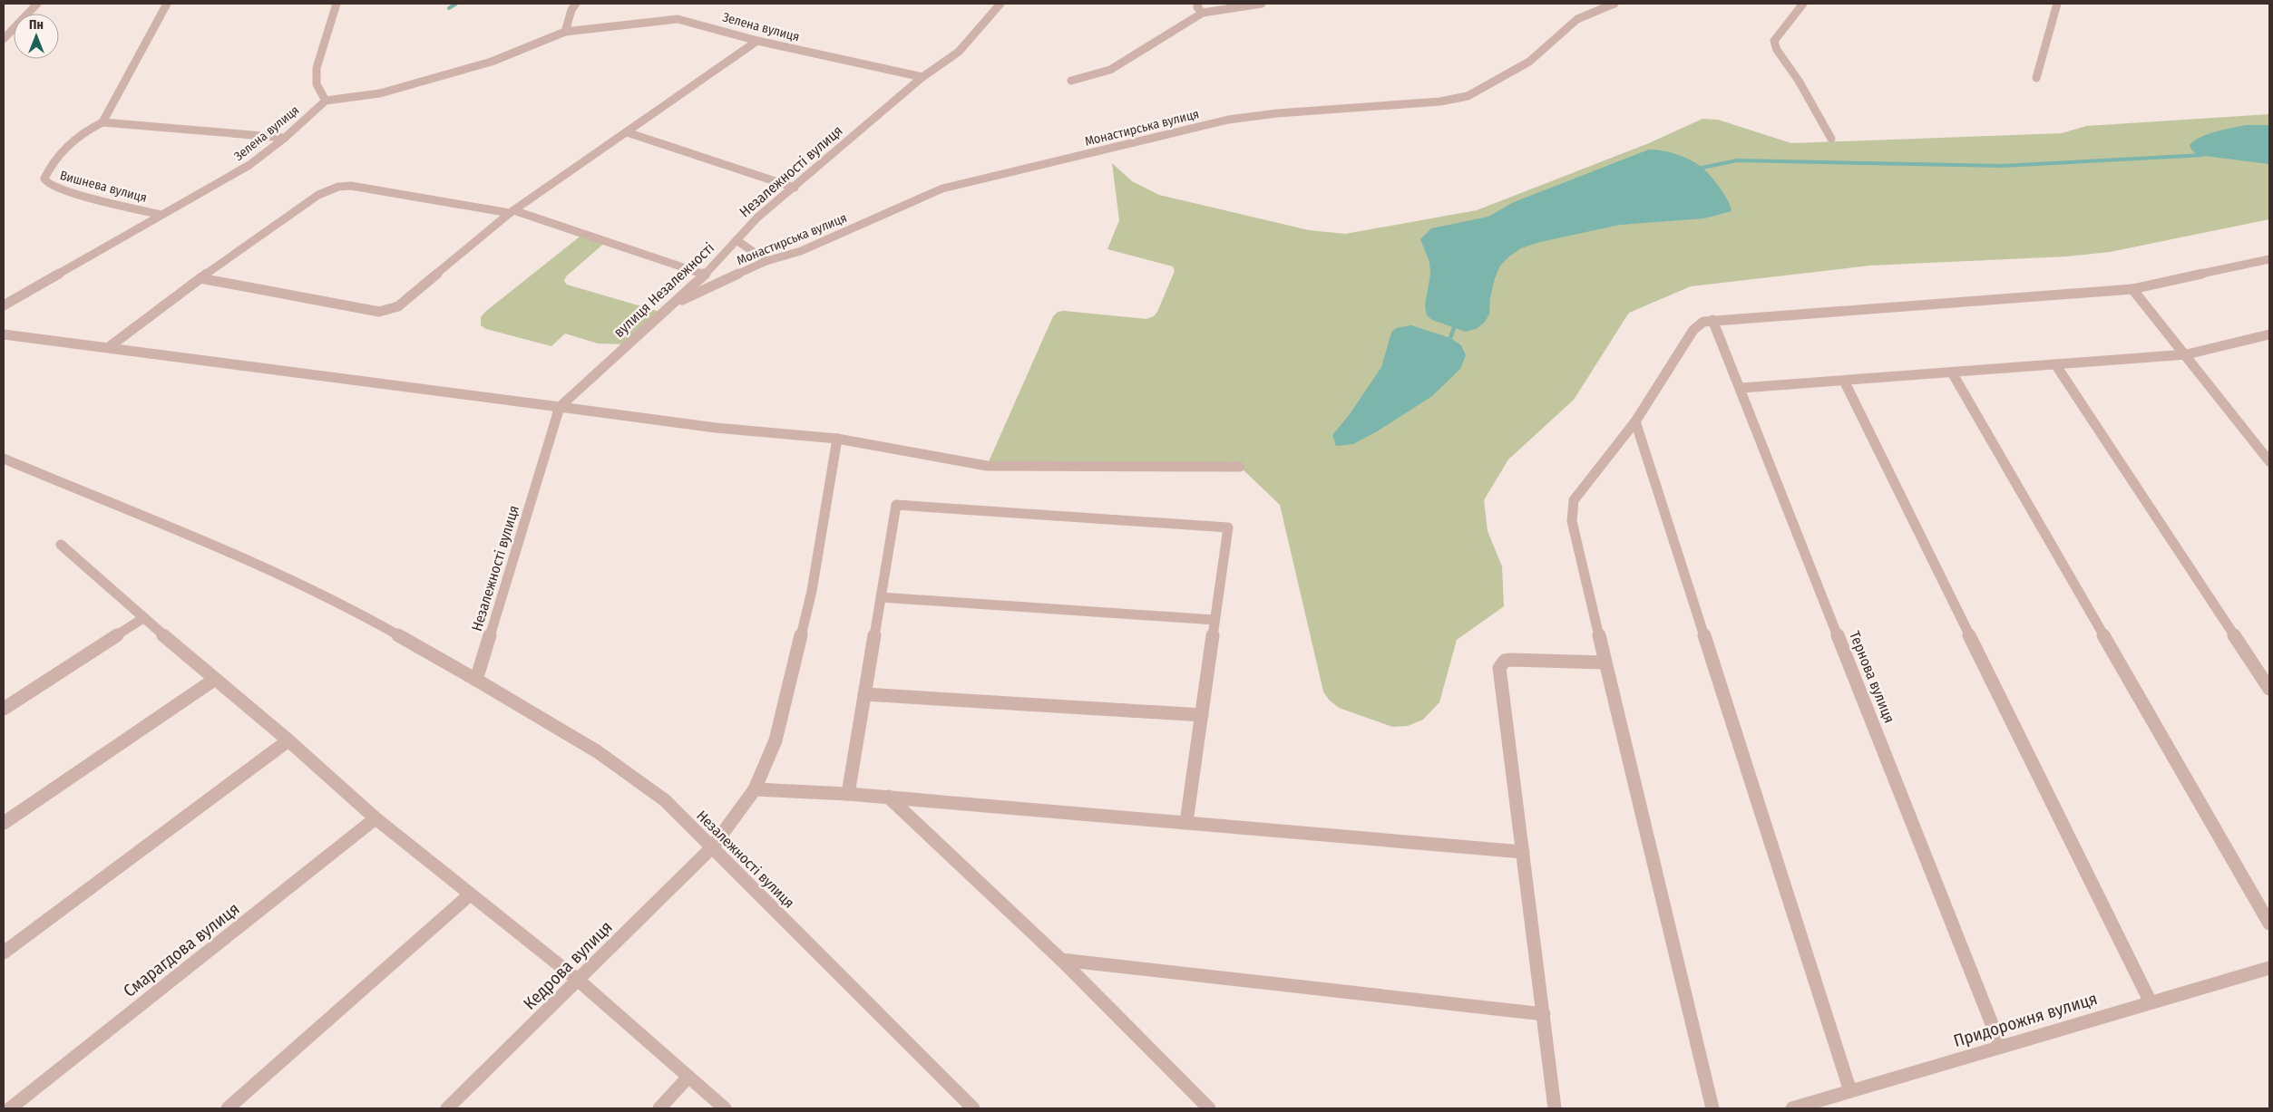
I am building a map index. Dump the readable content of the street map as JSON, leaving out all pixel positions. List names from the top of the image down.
{
  "streets": {
    "street": [
      "Зелена вулиця",
      "Монастирська вулиця",
      "Незалежності вулиця",
      "Вишнева вулиця",
      "Тернова вулиця",
      "Смарагдова вулиця",
      "Кедрова вулиця",
      "Придорожня вулиця"
    ]
  },
  "crossings": [
    ["Зелена вулиця", "Незалежності вулиця"],
    ["Зелена вулиця", "Вишнева вулиця"],
    ["Монастирська вулиця", "Незалежності вулиця"],
    ["Незалежності вулиця", "Кедрова вулиця"],
    ["Тернова вулиця", "Придорожня вулиця"]
  ],
  "north": "top"
}
